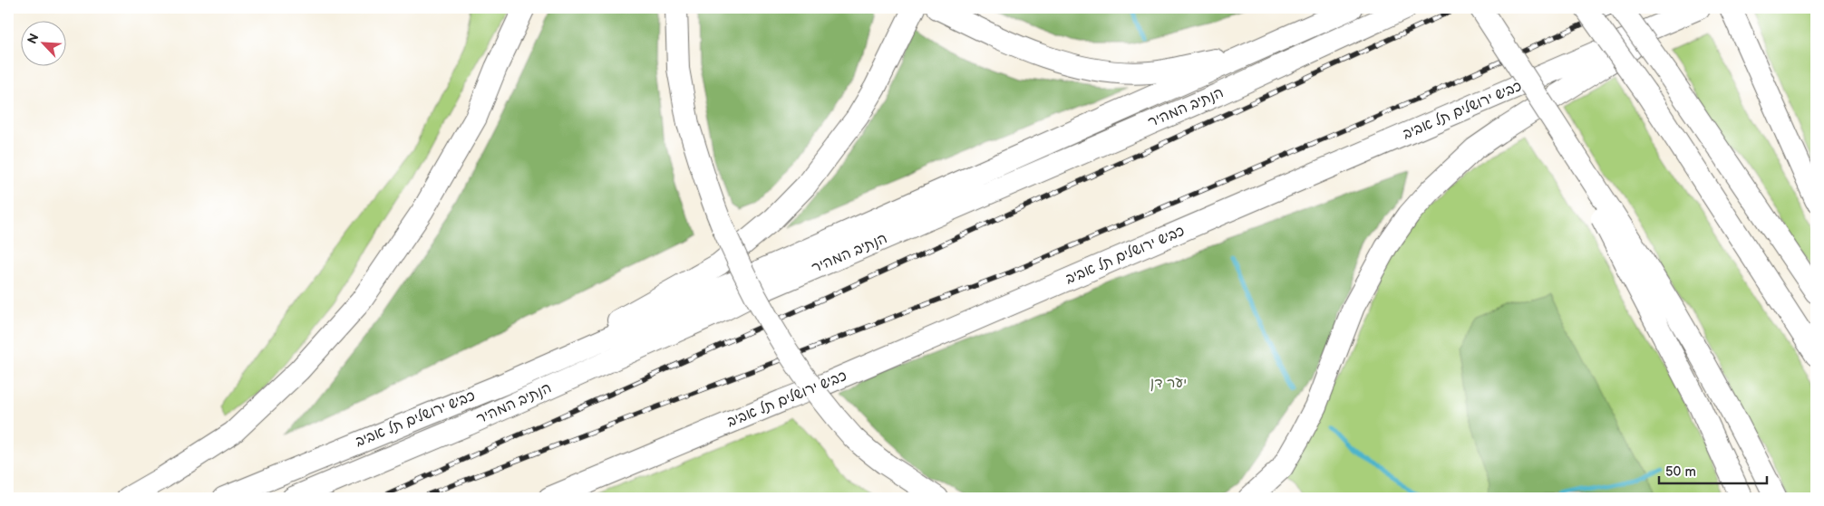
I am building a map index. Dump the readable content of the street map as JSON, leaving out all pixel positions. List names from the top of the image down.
{
  "streets": {
    "highway": ["הנתיב המהיר", "כביש ירושלים תל אביב"]
  },
  "parks": ["יער דן"],
  "scale_bar": "50 m",
  "north": "top left"
}
